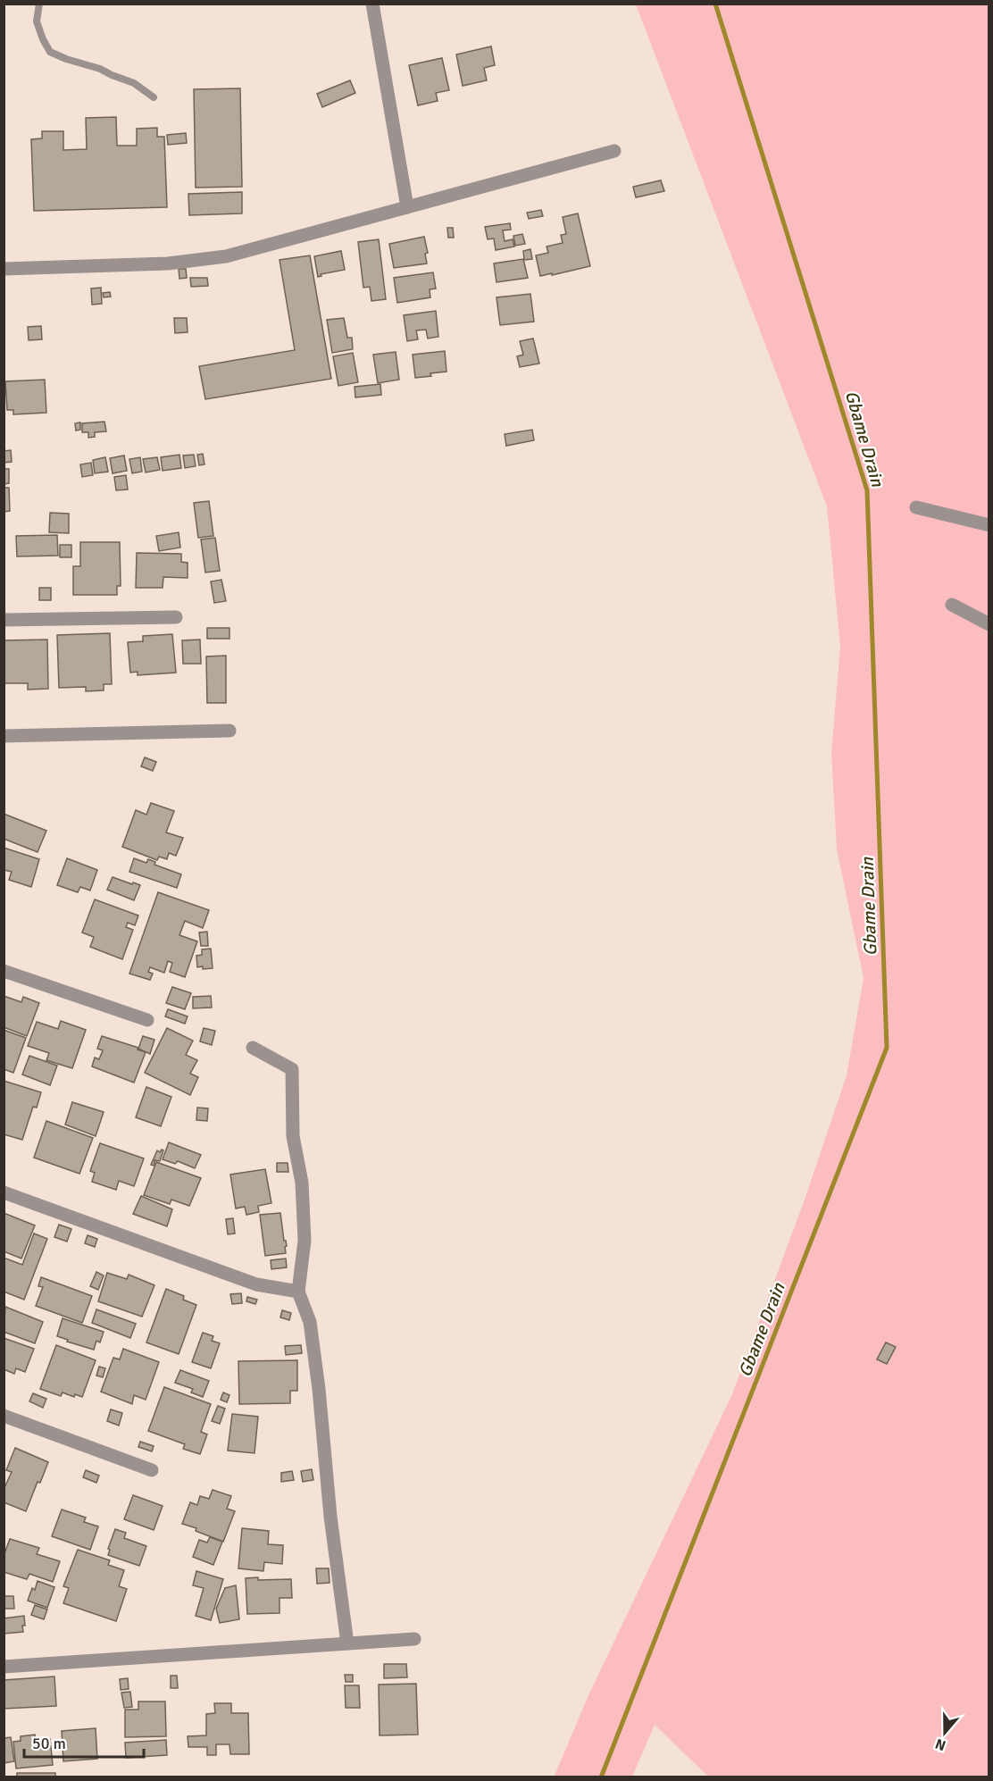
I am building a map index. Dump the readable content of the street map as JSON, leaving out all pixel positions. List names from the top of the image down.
{
  "water": ["Gbame Drain"],
  "scale_bar": "50 m",
  "north": "bottom"
}
